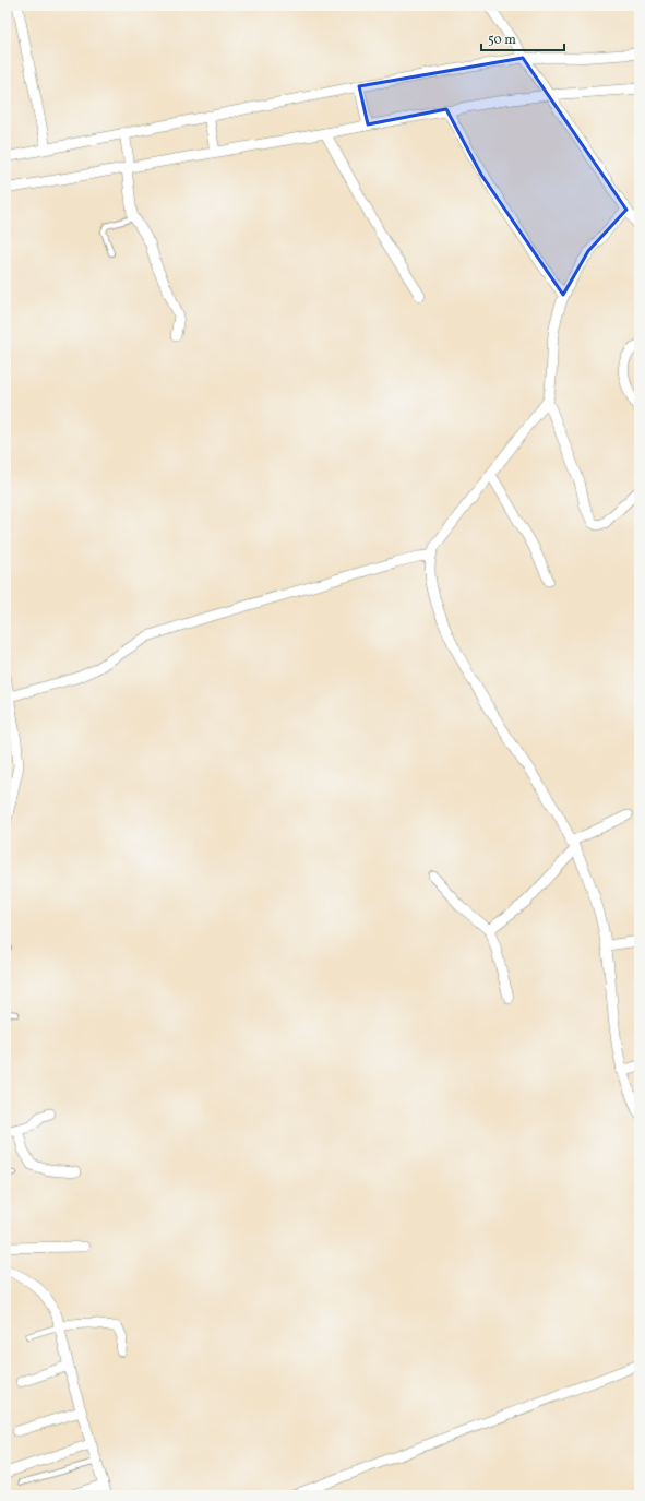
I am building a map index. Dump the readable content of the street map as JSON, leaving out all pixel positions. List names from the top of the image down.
{
  "scale_bar": "50 m"
}
